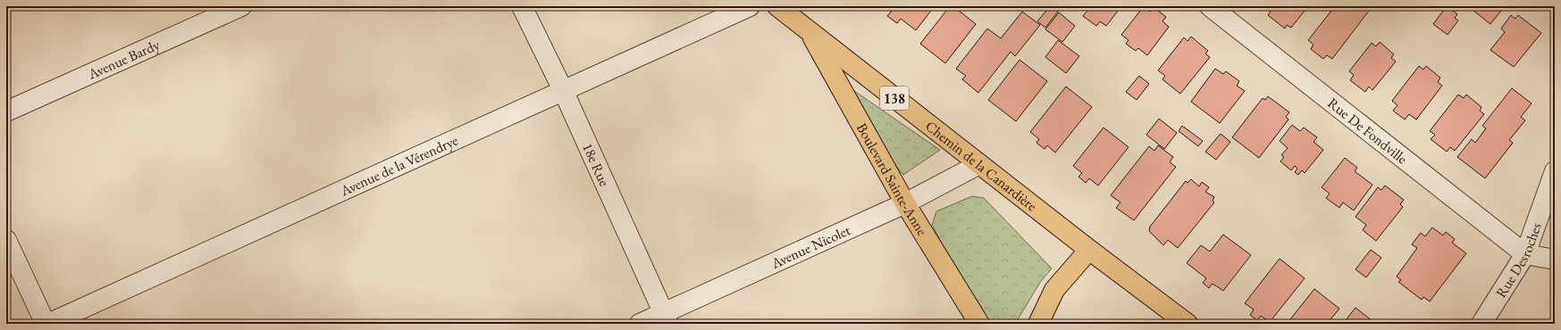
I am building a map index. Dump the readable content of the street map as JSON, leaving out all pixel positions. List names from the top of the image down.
{
  "streets": {
    "main road": ["138", "Chemin de la Canardière", "Boulevard Sainte-Anne"],
    "street": [
      "Avenue Bardy",
      "Rue De Fondville",
      "18e Rue",
      "Avenue de la Vérendrye",
      "Avenue Nicolet",
      "Rue Desroches"
    ]
  },
  "crossings": [
    ["Rue De Fondville", "Rue Desroches"],
    ["18e Rue", "Avenue de la Vérendrye"],
    ["18e Rue", "Avenue Nicolet"],
    ["Chemin de la Canardière", "Boulevard Sainte-Anne"],
    ["Chemin de la Canardière", "Avenue Nicolet"],
    ["Boulevard Sainte-Anne", "Avenue Nicolet"]
  ]
}
